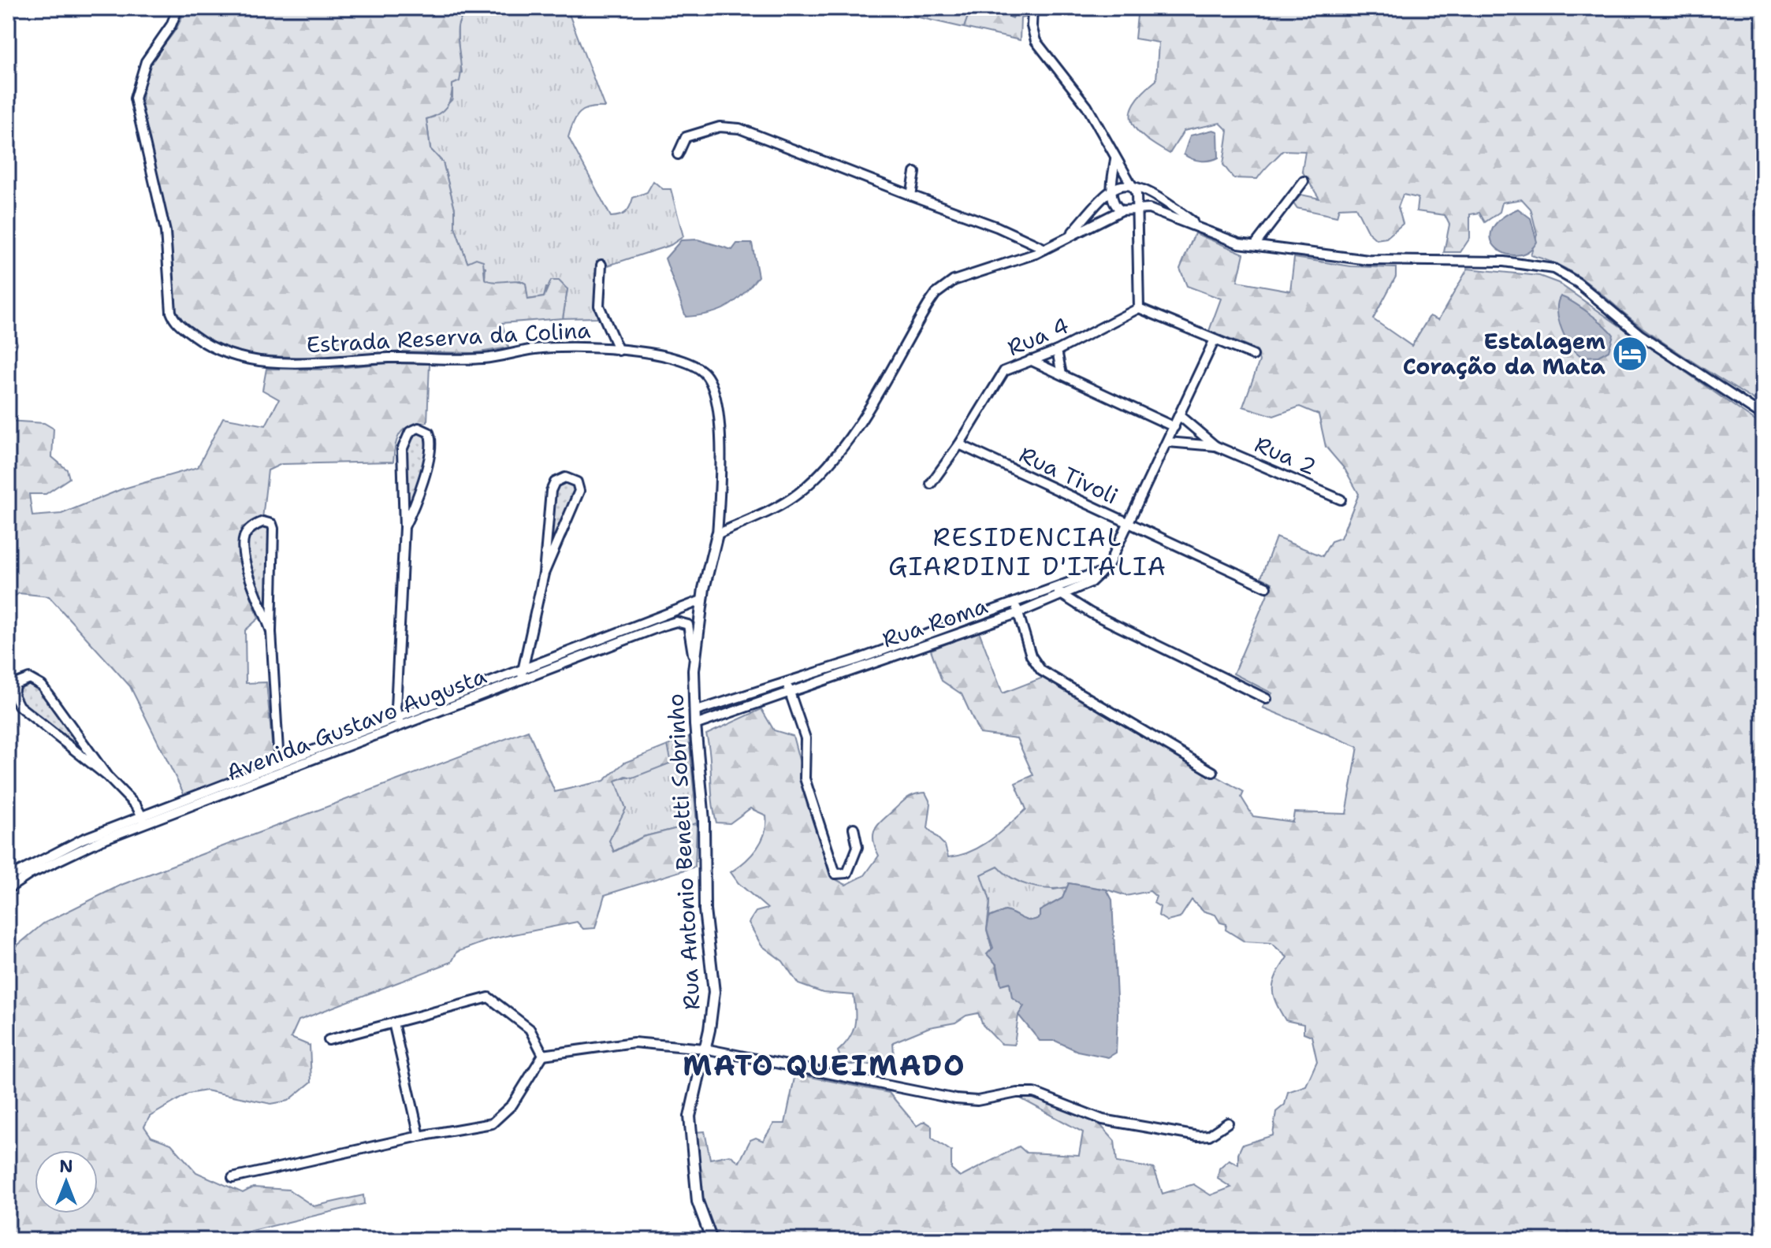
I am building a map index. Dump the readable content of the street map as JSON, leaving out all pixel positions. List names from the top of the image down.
{
  "streets": {
    "main road": ["Rua Antonio Benetti Sobrinho"],
    "street": [
      "Rua 4",
      "Estrada Reserva da Colina",
      "Rua 2",
      "Rua Tivoli",
      "Rua Roma",
      "Avenida Gustavo Augusta"
    ]
  },
  "crossings": [
    ["Rua 4", "Rua Tivoli"],
    ["Estrada Reserva da Colina", "Rua Antonio Benetti Sobrinho"],
    ["Rua Tivoli", "Rua Roma"],
    ["Rua Roma", "Rua Antonio Benetti Sobrinho"],
    ["Avenida Gustavo Augusta", "Rua Antonio Benetti Sobrinho"]
  ],
  "districts": ["RESIDENCIAL GIARDINI D'ITALIA", "MATO QUEIMADO"],
  "places": {
    "hotel": ["Estalagem Coração da Mata"]
  },
  "north": "top"
}
